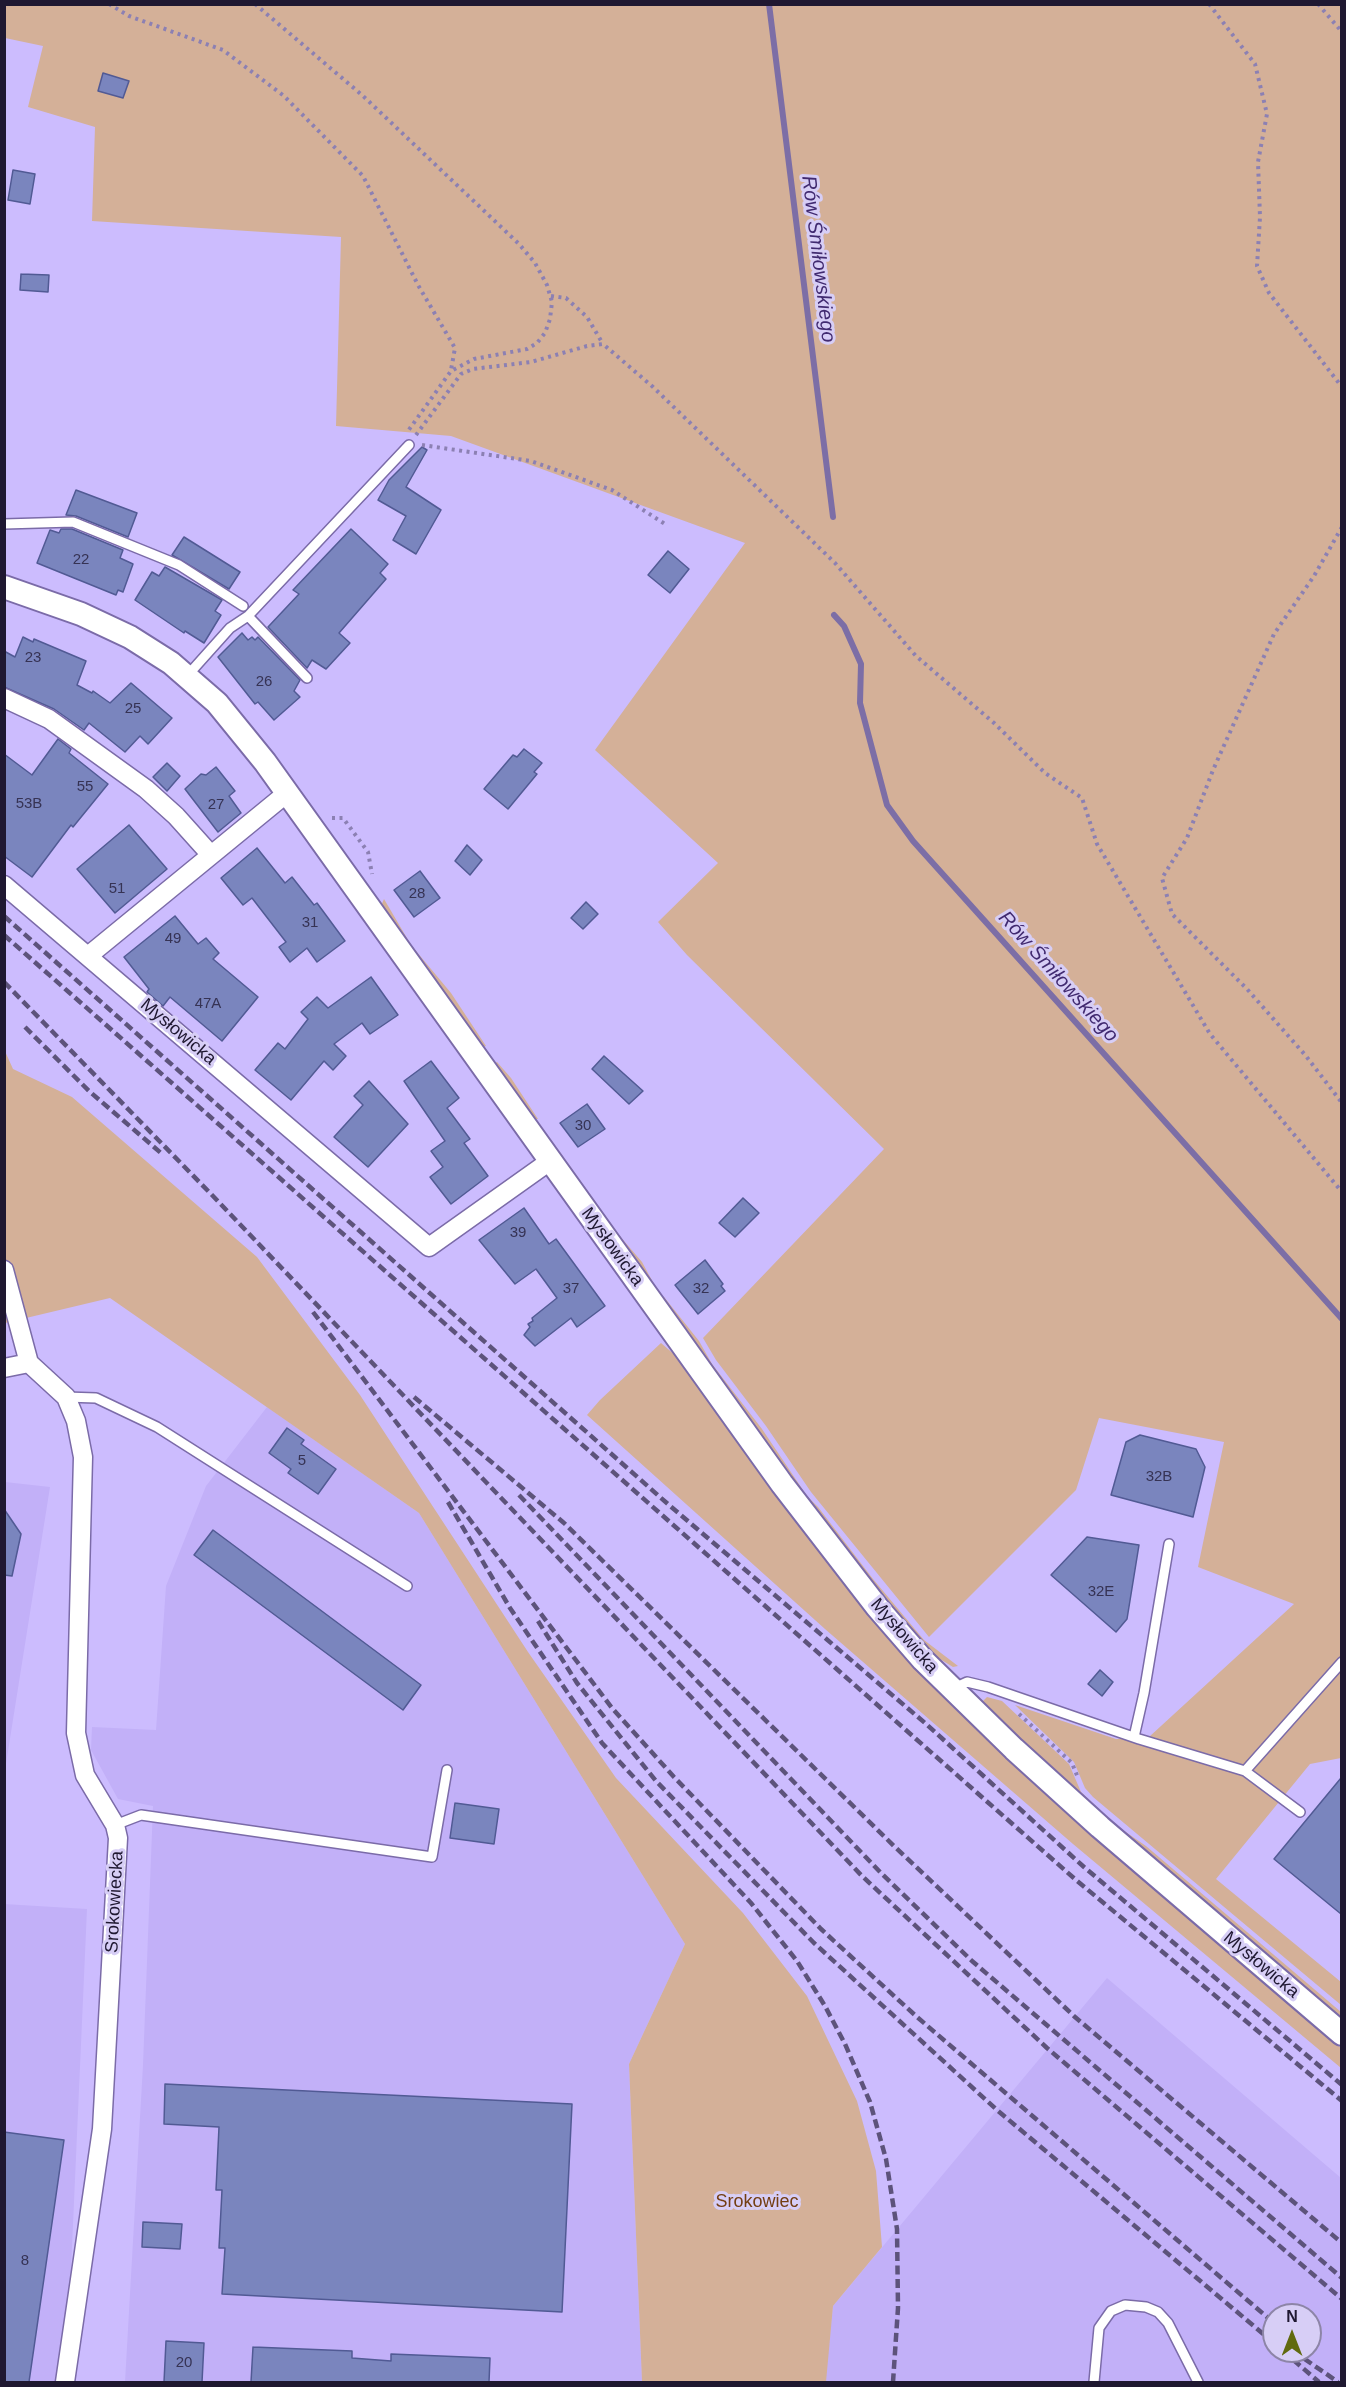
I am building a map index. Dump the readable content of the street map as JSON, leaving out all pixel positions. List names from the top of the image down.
{
  "streets": {
    "street": ["Mysłowicka", "Srokowiecka"]
  },
  "water": ["Rów Śmiłowskiego"],
  "parks": ["Srokowiec"],
  "house_numbers": [
    "22",
    "23",
    "26",
    "25",
    "55",
    "53B",
    "27",
    "51",
    "28",
    "31",
    "49",
    "47A",
    "30",
    "39",
    "37",
    "32",
    "5",
    "32B",
    "32E",
    "8",
    "20"
  ],
  "north": "top"
}
